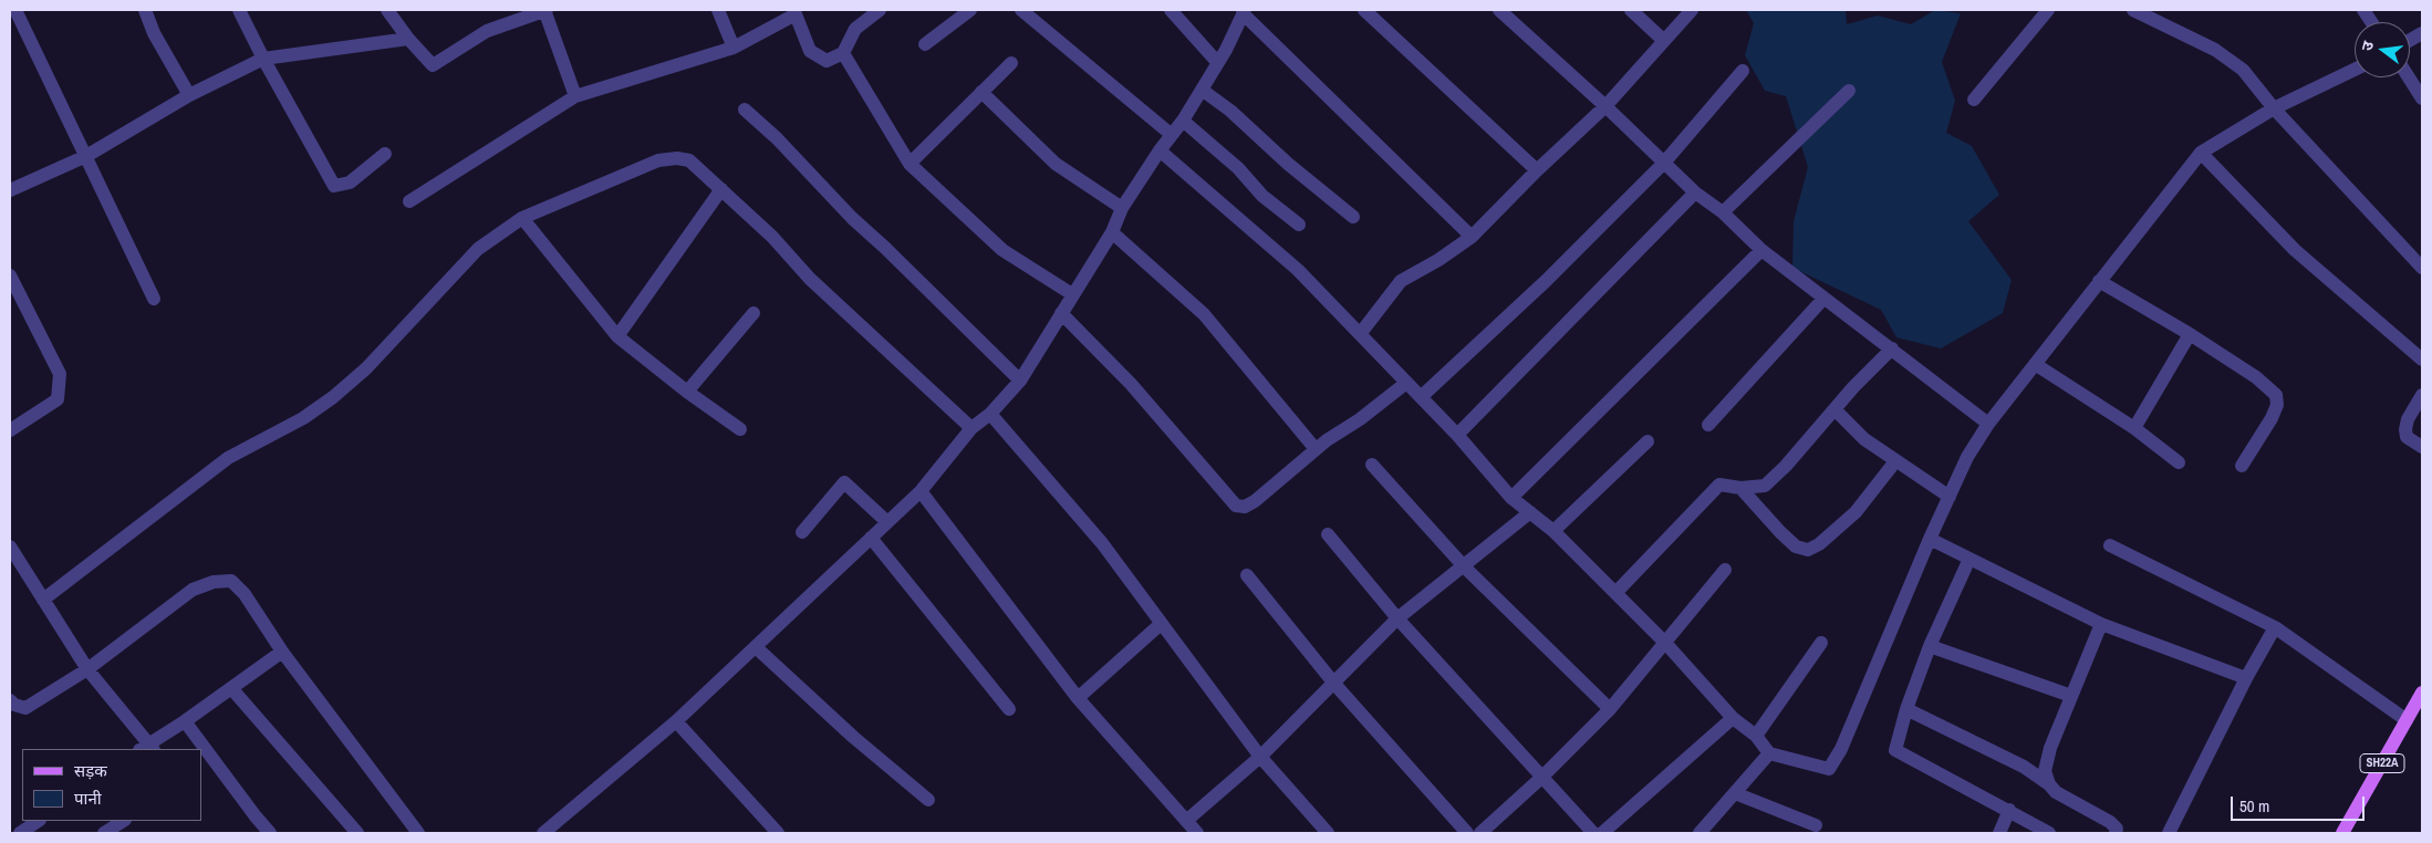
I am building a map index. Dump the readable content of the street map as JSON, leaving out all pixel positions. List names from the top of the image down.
{
  "streets": {
    "main road": ["SH22A"]
  },
  "legend": ["सड़क", "पानी"],
  "scale_bar": "50 m",
  "north": "left"
}
